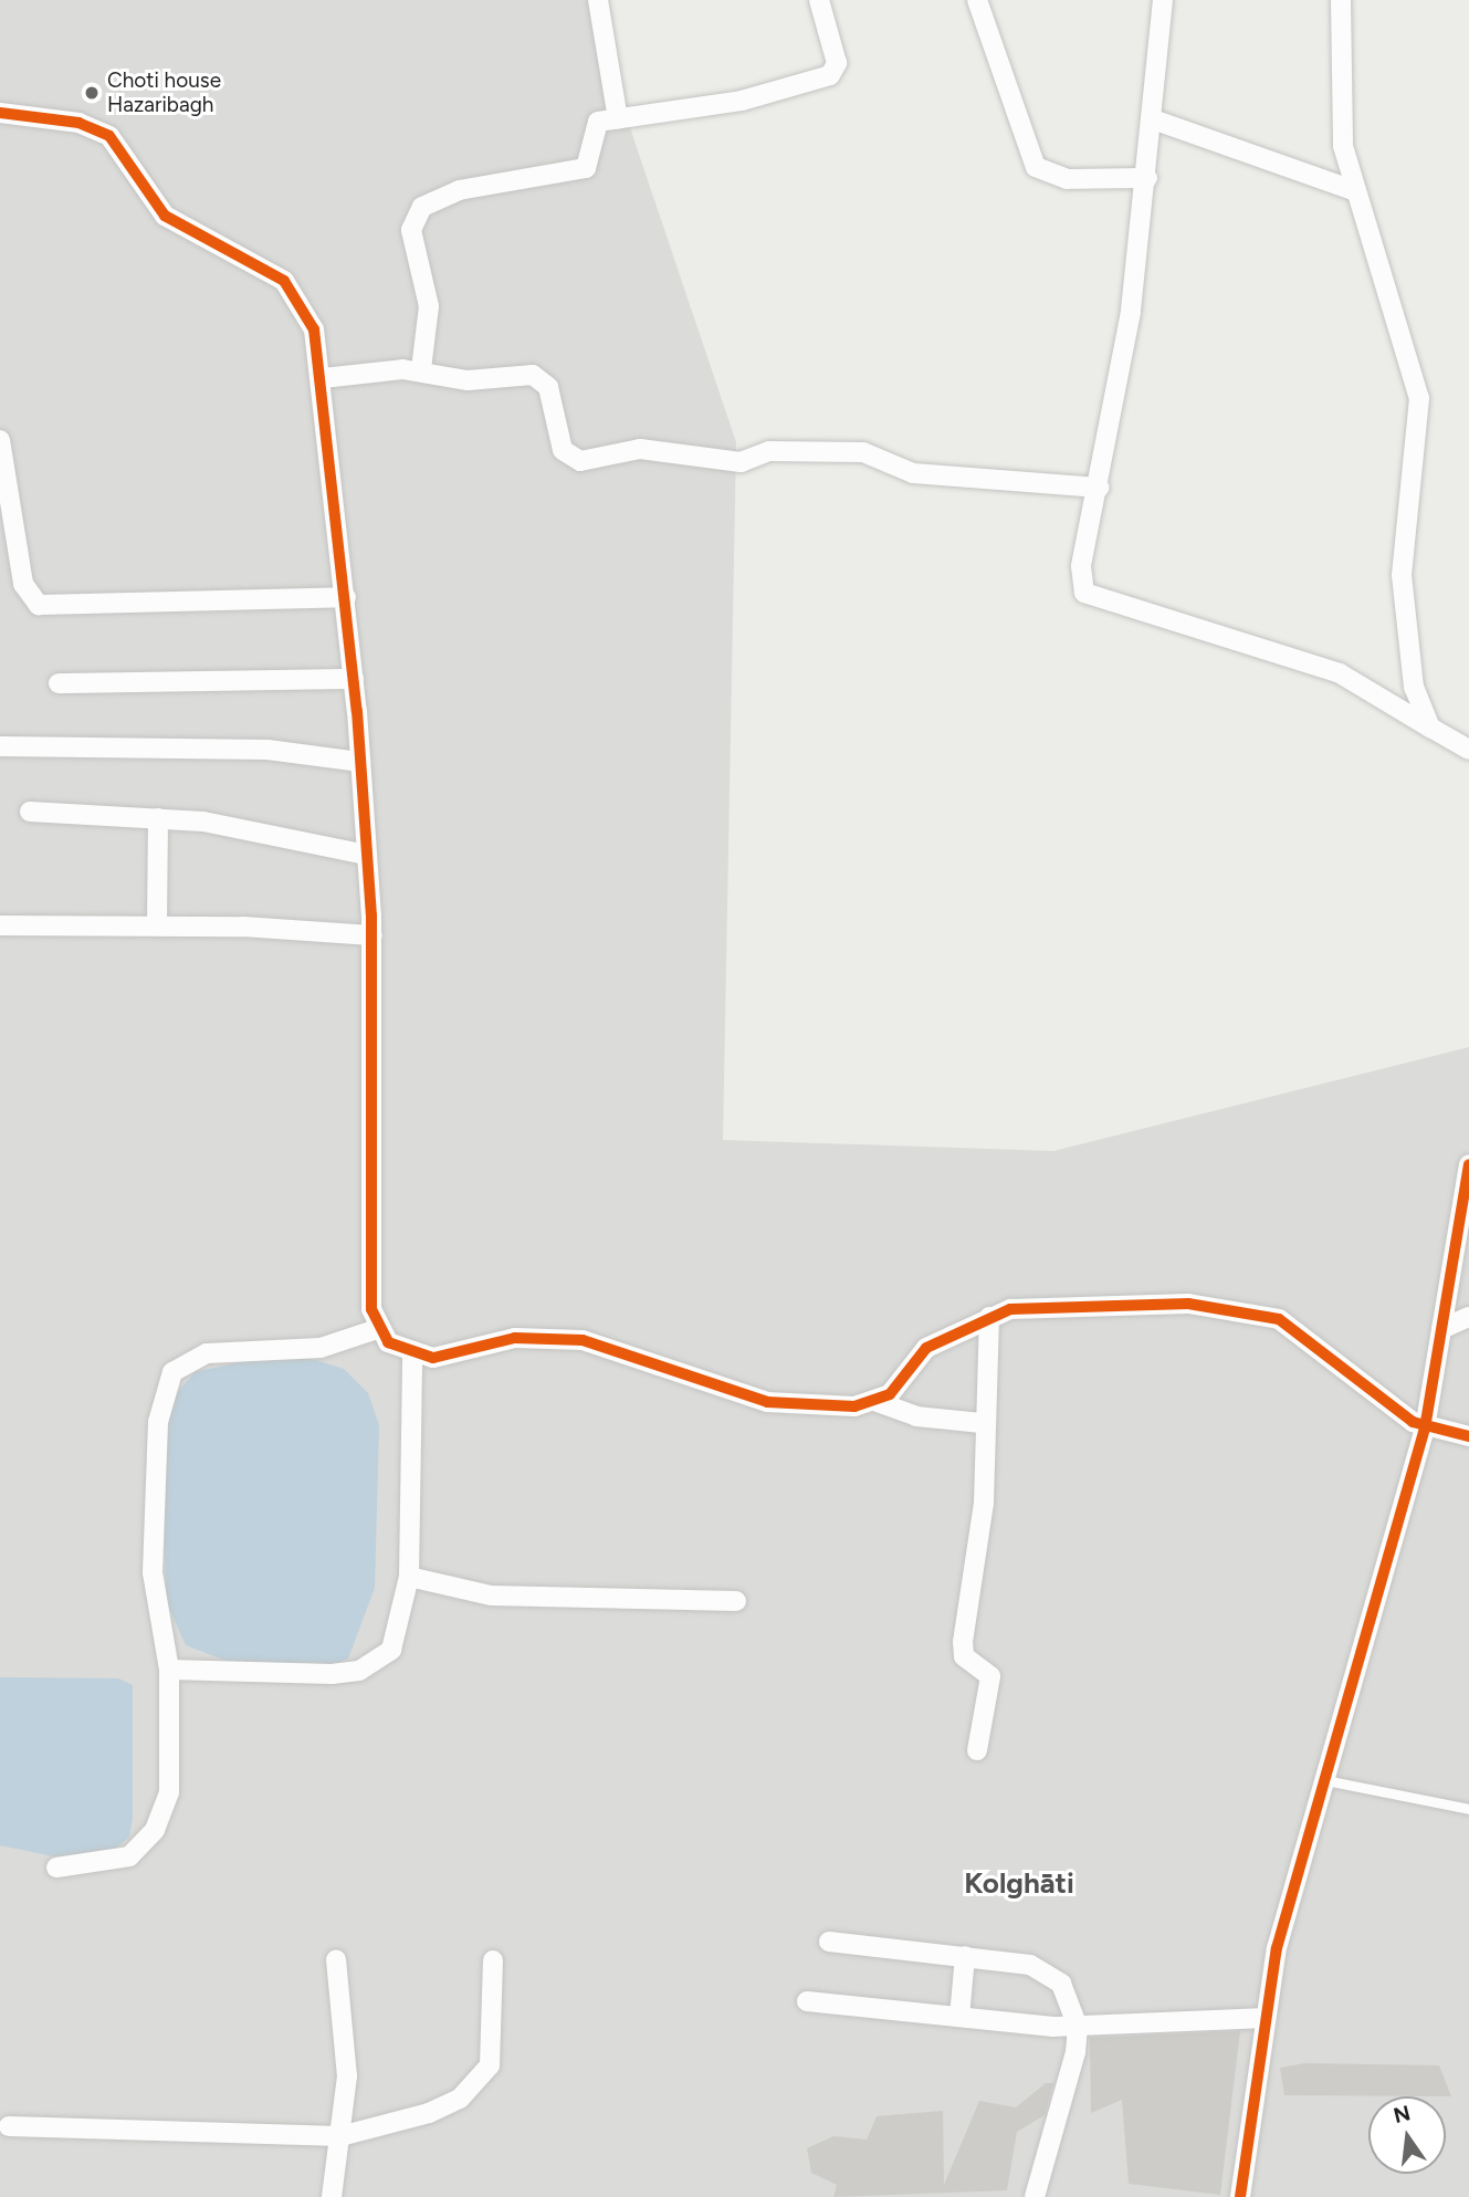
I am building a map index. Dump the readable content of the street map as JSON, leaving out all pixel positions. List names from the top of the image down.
{
  "districts": ["Kolghāti"],
  "places": ["Choti house Hazaribagh"],
  "north": "top"
}
